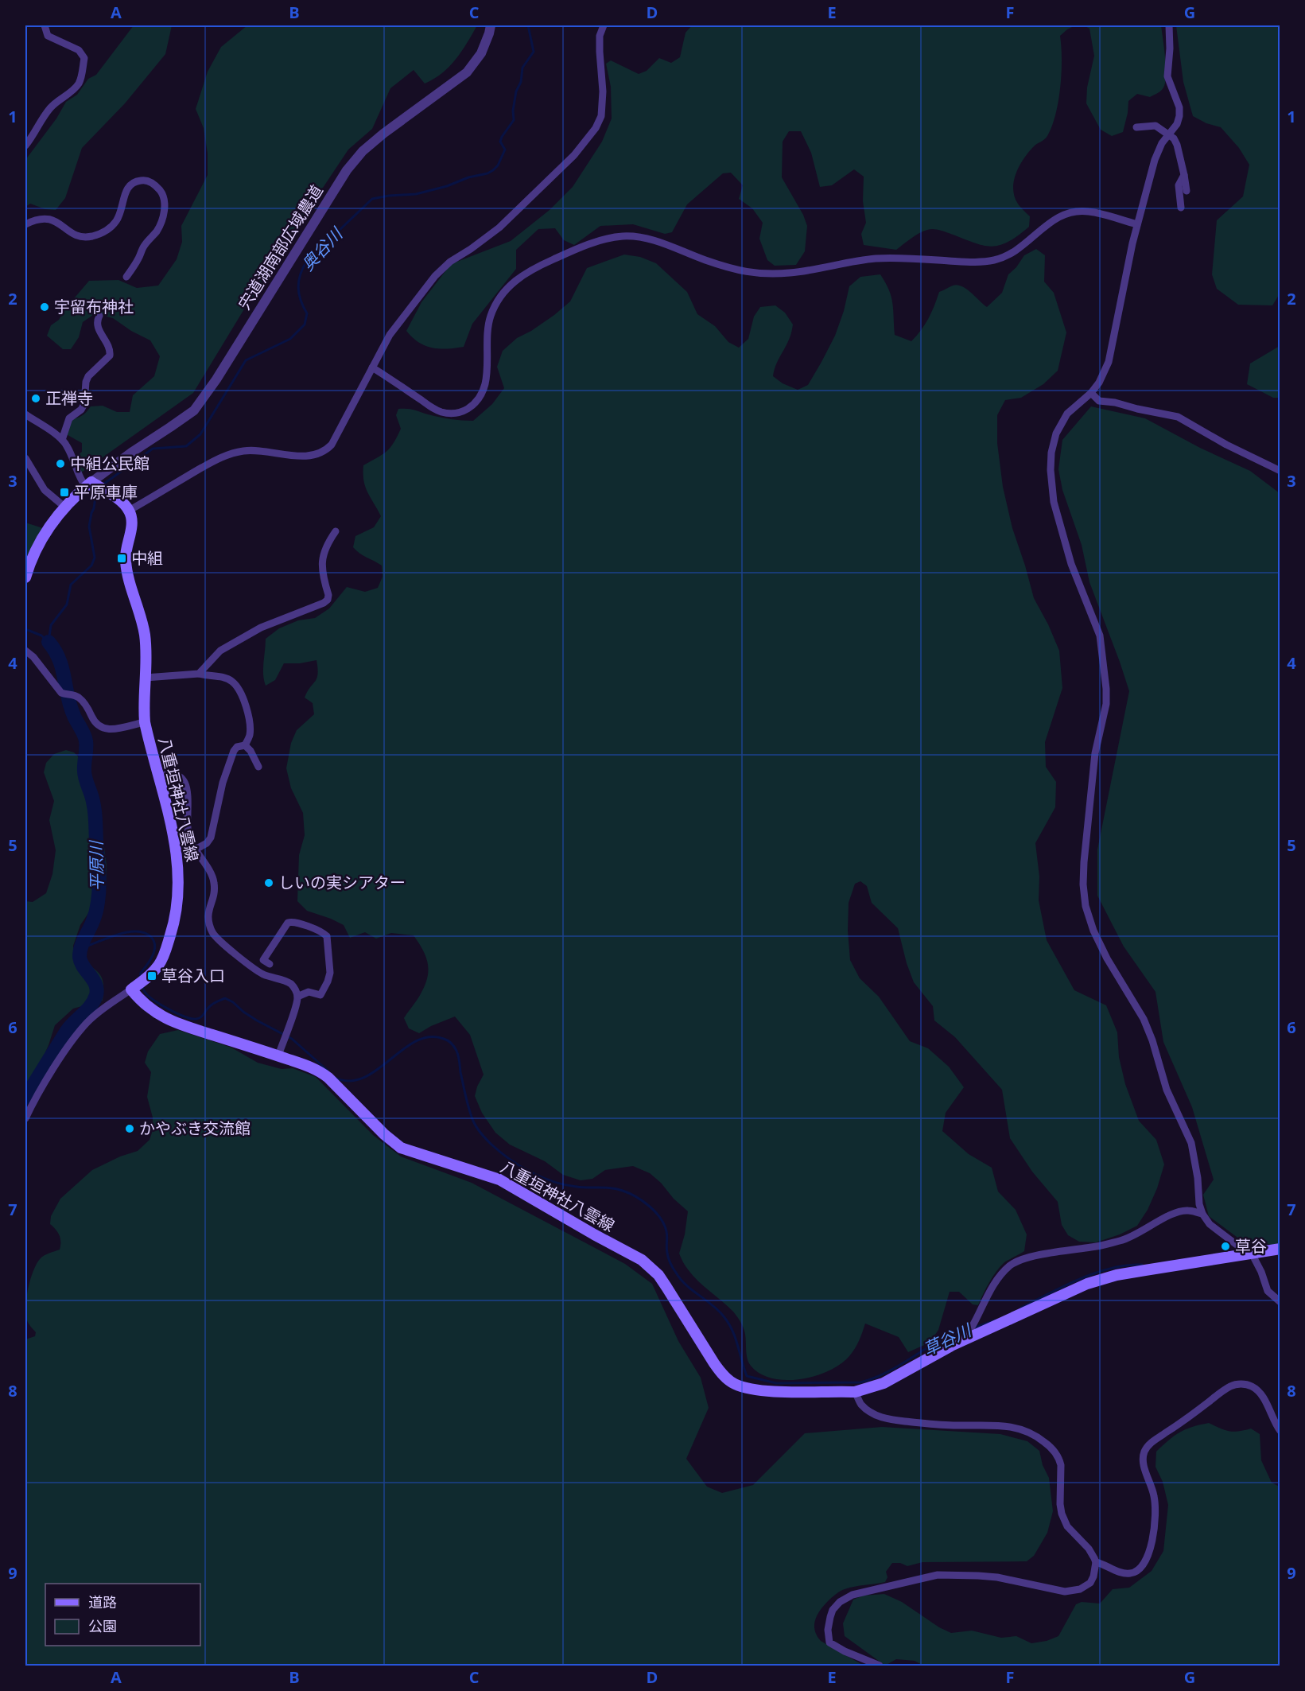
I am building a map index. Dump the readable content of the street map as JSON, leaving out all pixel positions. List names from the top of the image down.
{
  "streets": {
    "main road": ["八重垣神社八雲線"],
    "street": ["宍道湖南部広域農道"]
  },
  "water": ["奥谷川", "平原川", "草谷川"],
  "places": {
    "other": [
      "宇留布神社",
      "正禅寺",
      "中組公民館",
      "しいの実シアター",
      "かやぶき交流館",
      "草谷"
    ],
    "transit": ["平原車庫", "中組", "草谷入口"]
  },
  "legend": ["道路", "公園"],
  "grid": {
    "columns": [
      "A",
      "B",
      "C",
      "D",
      "E",
      "F",
      "G"
    ],
    "rows": [
      "1",
      "2",
      "3",
      "4",
      "5",
      "6",
      "7",
      "8",
      "9"
    ]
  }
}
